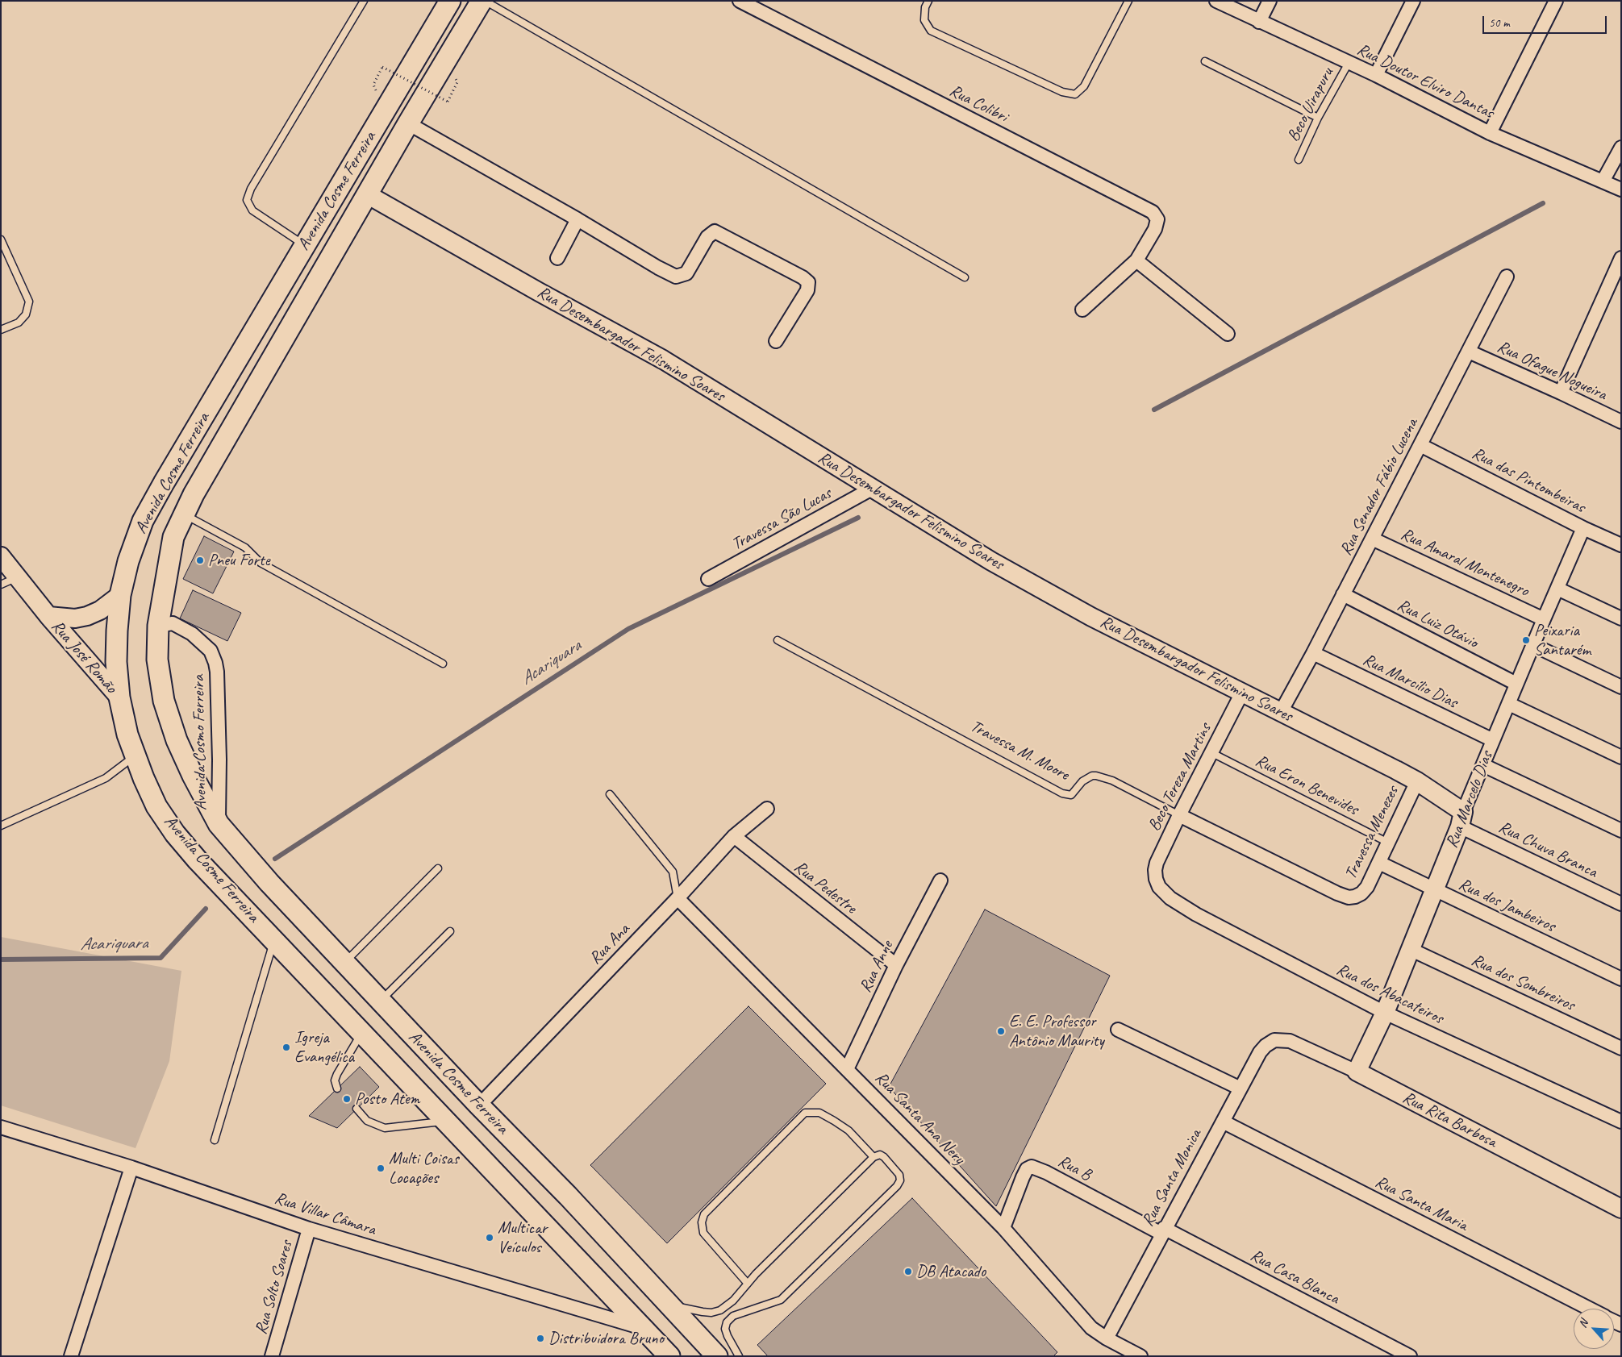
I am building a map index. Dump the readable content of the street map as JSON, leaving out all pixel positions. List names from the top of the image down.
{
  "streets": {
    "main road": ["Avenida Cosme Ferreira"],
    "street": [
      "Rua Doutor Elviro Dantas",
      "Rua Colibri",
      "Rua Desembargador Felismino Soares",
      "Rua Ofague Nogueira",
      "Rua das Pintombeiras",
      "Rua Senador Fábio Lucena",
      "Travessa São Lucas",
      "Rua Amaral Montenegro",
      "Rua Luiz Otávio",
      "Rua José Romão",
      "Rua Marcílio Dias",
      "Avenida Cosmo Ferreira",
      "Travessa M. Moore",
      "Beco Tereza Martins",
      "Rua Marcelo Dias",
      "Travessa Menezes",
      "Rua Chuva Branca",
      "Rua Pedestre",
      "Rua dos Jambeiros",
      "Rua Ana",
      "Rua Anne",
      "Rua dos Sombreiros",
      "Rua dos Abacateiros",
      "Rua Santa Ana Nery",
      "Rua Rita Barbosa",
      "Rua B",
      "Rua Santa Monica",
      "Rua Santa Maria",
      "Rua Villar Câmara",
      "Rua Casa Blanca",
      "Rua Solto Soares"
    ],
    "lane": ["Beco Uirapuru", "Rua Eron Benevides"]
  },
  "crossings": [
    ["Rua Doutor Elviro Dantas", "Beco Uirapuru"],
    ["Avenida Cosme Ferreira", "Rua Desembargador Felismino Soares"],
    ["Avenida Cosme Ferreira", "Rua José Romão"],
    ["Avenida Cosme Ferreira", "Avenida Cosmo Ferreira"],
    ["Avenida Cosme Ferreira", "Rua Ana"],
    ["Avenida Cosme Ferreira", "Rua Villar Câmara"],
    ["Rua Desembargador Felismino Soares", "Rua Senador Fábio Lucena"],
    ["Rua Desembargador Felismino Soares", "Travessa São Lucas"],
    ["Rua Desembargador Felismino Soares", "Beco Tereza Martins"],
    ["Rua Desembargador Felismino Soares", "Rua Marcelo Dias"],
    ["Rua Desembargador Felismino Soares", "Travessa Menezes"],
    ["Rua Desembargador Felismino Soares", "Rua Chuva Branca"],
    ["Rua Ofague Nogueira", "Rua Senador Fábio Lucena"],
    ["Rua das Pintombeiras", "Rua Senador Fábio Lucena"],
    ["Rua das Pintombeiras", "Rua Marcelo Dias"],
    ["Rua Senador Fábio Lucena", "Rua Amaral Montenegro"],
    ["Rua Senador Fábio Lucena", "Rua Luiz Otávio"],
    ["Rua Senador Fábio Lucena", "Rua Marcílio Dias"],
    ["Rua Amaral Montenegro", "Rua Marcelo Dias"],
    ["Rua Luiz Otávio", "Rua Marcelo Dias"],
    ["Rua Marcílio Dias", "Rua Marcelo Dias"],
    ["Travessa M. Moore", "Beco Tereza Martins"],
    ["Travessa M. Moore", "Travessa Menezes"],
    ["Beco Tereza Martins", "Rua Eron Benevides"],
    ["Beco Tereza Martins", "Rua dos Abacateiros"],
    ["Rua Eron Benevides", "Travessa Menezes"],
    ["Rua Marcelo Dias", "Rua Chuva Branca"],
    ["Rua Marcelo Dias", "Rua dos Jambeiros"],
    ["Rua Marcelo Dias", "Rua dos Sombreiros"],
    ["Rua Marcelo Dias", "Rua dos Abacateiros"],
    ["Rua Marcelo Dias", "Rua Rita Barbosa"],
    ["Travessa Menezes", "Rua dos Jambeiros"],
    ["Rua Pedestre", "Rua Ana"],
    ["Rua Pedestre", "Rua Anne"],
    ["Rua Ana", "Rua Santa Ana Nery"],
    ["Rua Anne", "Rua Santa Ana Nery"],
    ["Rua Santa Ana Nery", "Rua B"],
    ["Rua Santa Ana Nery", "Rua Santa Monica"],
    ["Rua Rita Barbosa", "Rua Santa Monica"],
    ["Rua B", "Rua Santa Monica"],
    ["Rua B", "Rua Casa Blanca"],
    ["Rua Santa Monica", "Rua Santa Maria"],
    ["Rua Santa Monica", "Rua Casa Blanca"],
    ["Rua Villar Câmara", "Rua Solto Soares"]
  ],
  "water": ["Acariquara"],
  "places": [
    "Pneu Forte",
    "Peixaria Santarém",
    "E. E. Professor Antônio Maurity",
    "Igreja Evangélica",
    "Posto Atem",
    "Multi Coisas Locações",
    "Multicar Veículos",
    "DB Atacado",
    "Distribuidora Bruno"
  ],
  "scale_bar": "50 m",
  "north": "top left"
}
